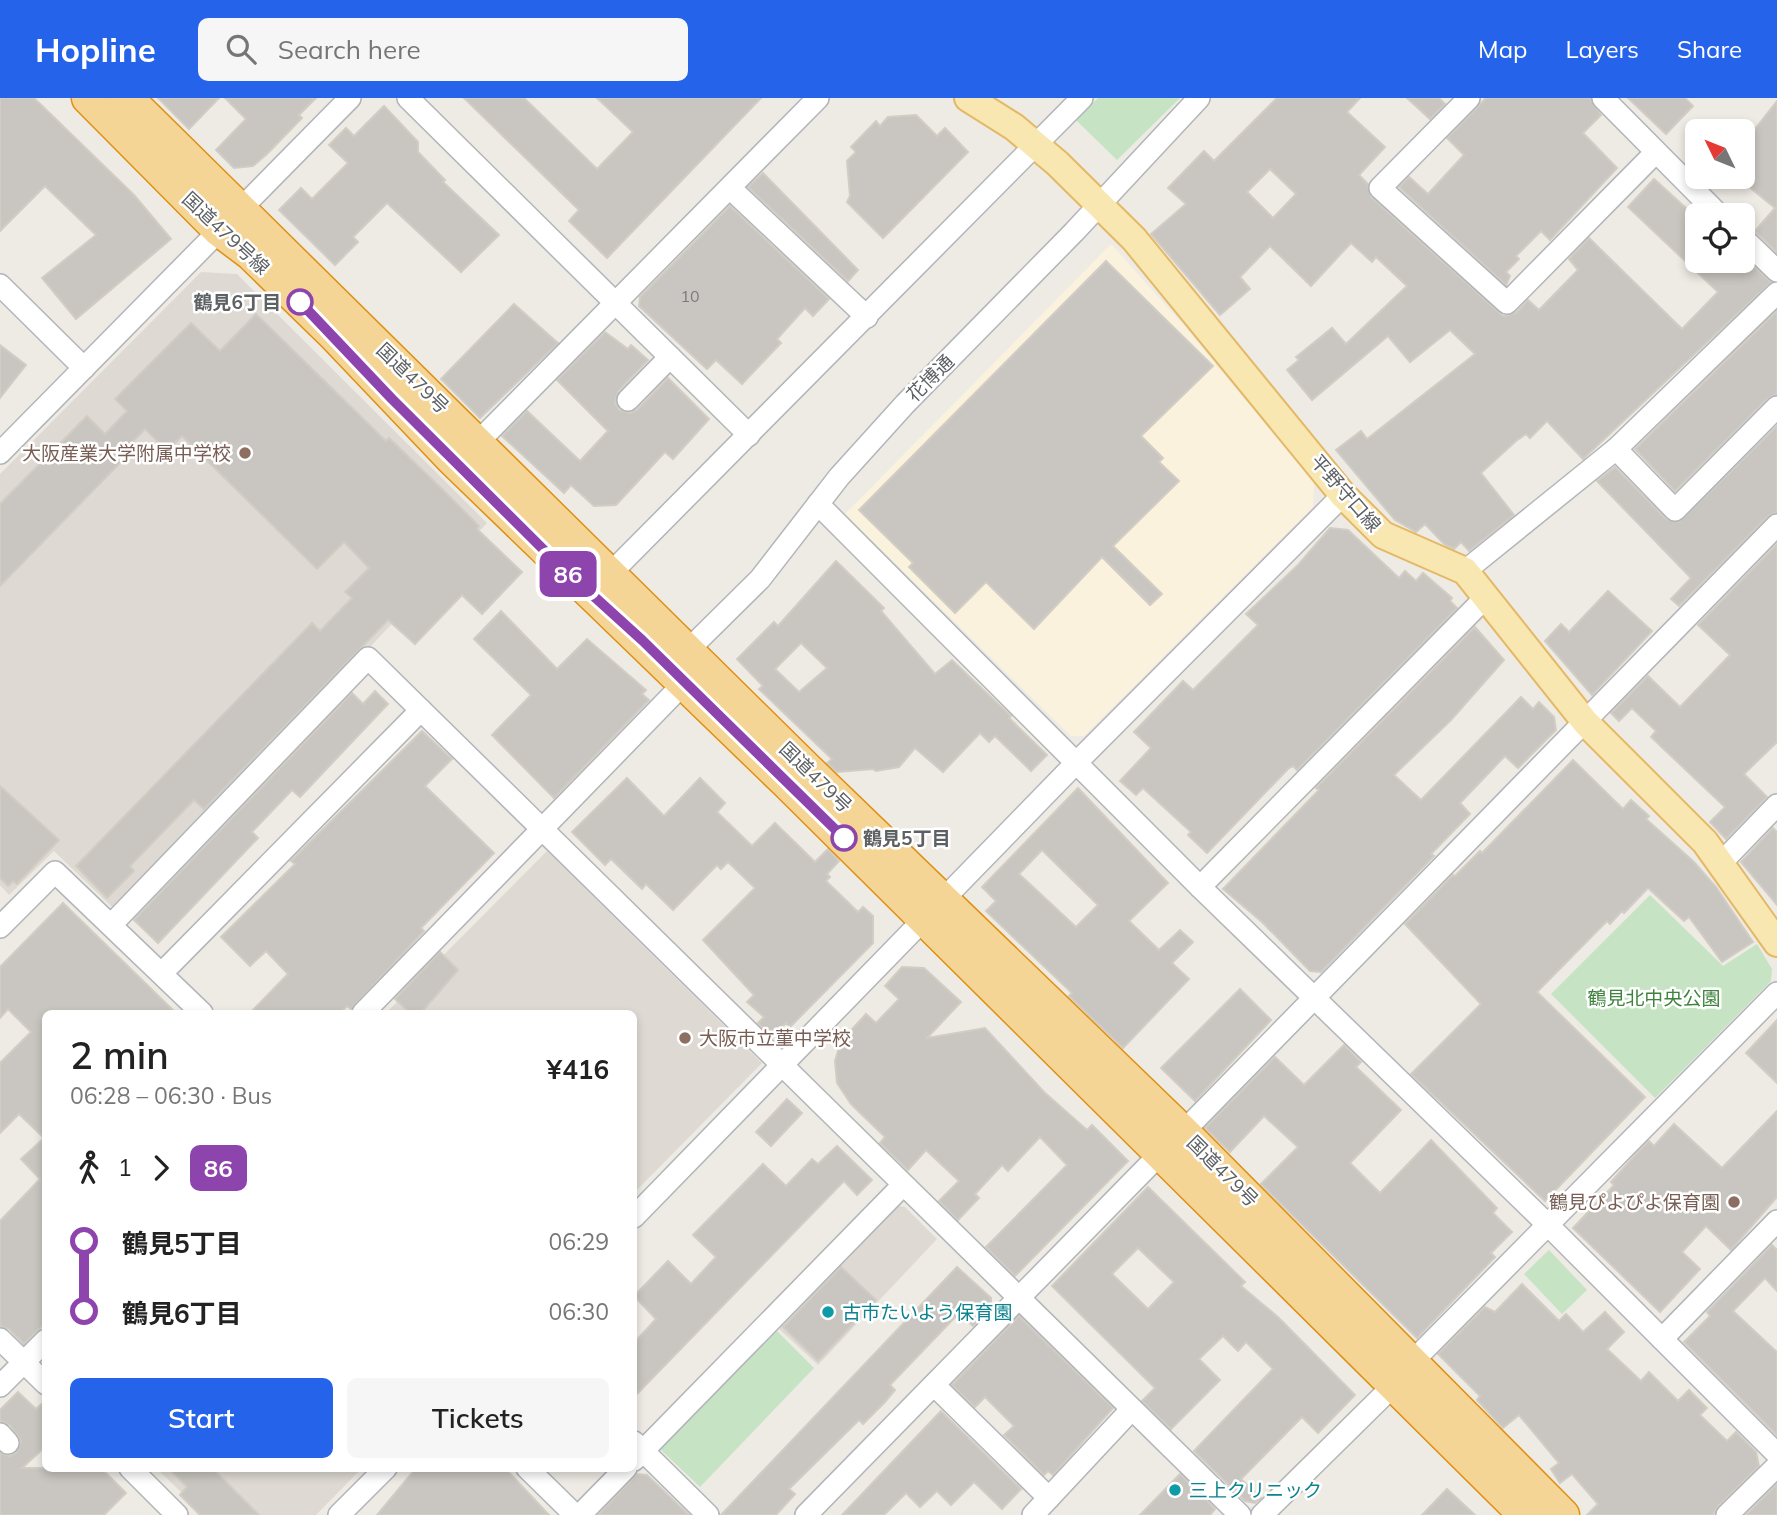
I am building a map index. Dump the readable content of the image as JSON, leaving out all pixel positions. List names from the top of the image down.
{
  "streets": {
    "highway": ["国道479号線", "国道479号"],
    "main road": ["平野守口線"],
    "street": ["花博通"]
  },
  "crossings": [
    ["国道479号線", "国道479号"],
    ["国道479号", "花博通"],
    ["花博通", "平野守口線"]
  ],
  "parks": ["鶴見北中央公園"],
  "places": [
    "鶴見6丁目",
    "大阪産業大学附属中学校",
    "鶴見5丁目",
    "大阪市立菫中学校",
    "鶴見ぴよぴよ保育園",
    "古市たいよう保育園",
    "三上クリニック"
  ],
  "lines": ["bus line 86"],
  "house_numbers": ["10"],
  "north": "top left",
  "page": {
    "header": "Hopline",
    "search": "Search here",
    "nav": ["Map", "Layers", "Share"],
    "on_map": "86",
    "heading": ["2 min", "06:28 – 06:30 · Bus", "¥416"],
    "legs": ["1", "86"],
    "list": [
      {
        "name": "鶴見5丁目",
        "value": "06:29"
      },
      {
        "name": "鶴見6丁目",
        "value": "06:30"
      }
    ],
    "buttons": ["Start", "Tickets"]
  }
}
